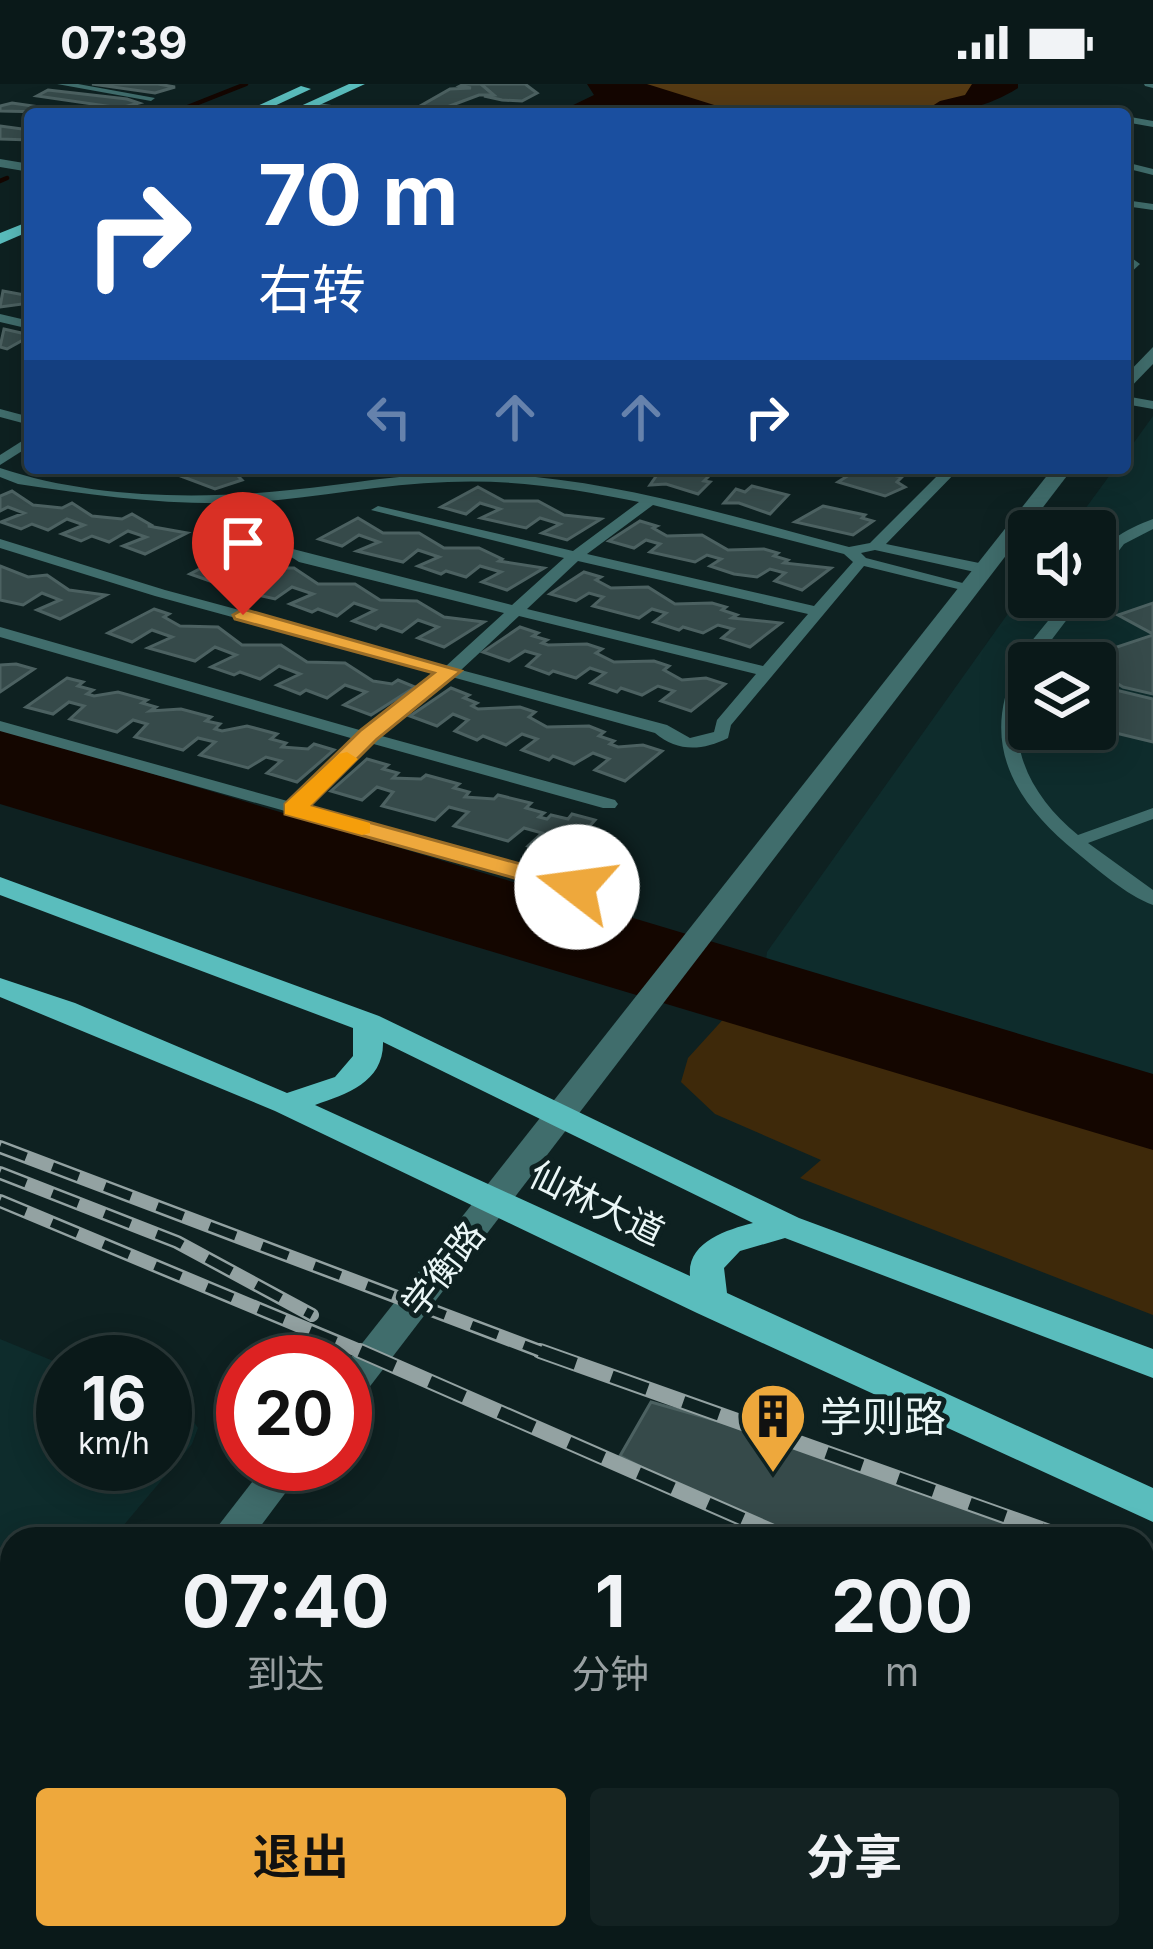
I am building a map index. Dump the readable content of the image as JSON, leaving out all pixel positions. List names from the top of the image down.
{
  "streets": {
    "main road": ["仙林大道"],
    "street": ["学衡路"]
  },
  "crossings": [
    ["仙林大道", "学衡路"]
  ],
  "places": {
    "building": ["学则路"]
  },
  "page": {
    "status": "07:39",
    "turn": ["70 m", "右转"],
    "speed": "16 km/h",
    "limit": "20",
    "eta": [
      "07:40",
      "到达",
      "1",
      "分钟",
      "200",
      "m"
    ],
    "buttons": ["退出", "分享"]
  }
}
